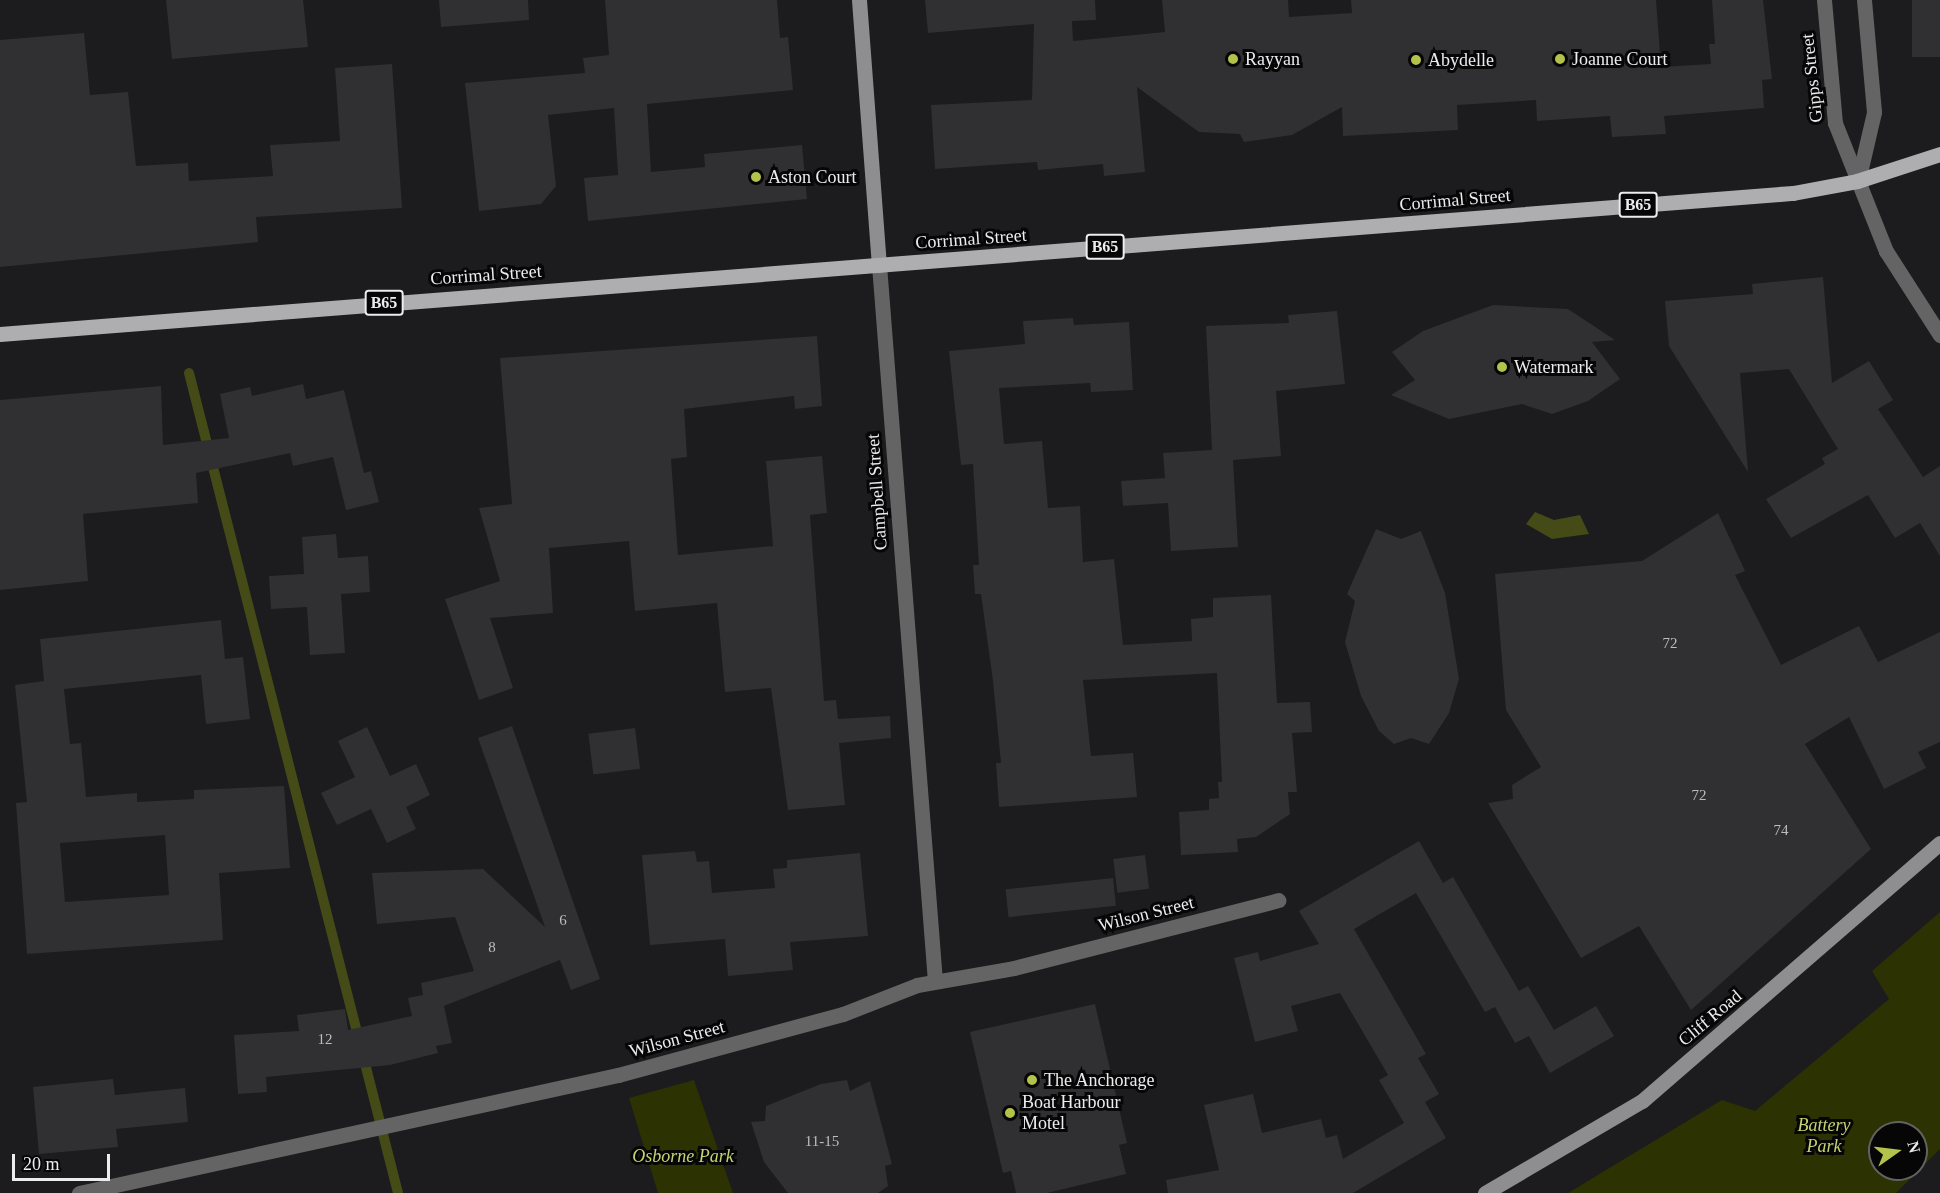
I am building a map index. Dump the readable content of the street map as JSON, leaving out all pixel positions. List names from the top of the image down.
{
  "streets": {
    "main road": [
      "Corrimal Street",
      "B65",
      "Campbell Street",
      "Cliff Road"
    ],
    "street": ["Gipps Street", "Wilson Street"]
  },
  "crossings": [
    ["Gipps Street", "Corrimal Street"],
    ["Corrimal Street", "Campbell Street"],
    ["Campbell Street", "Wilson Street"]
  ],
  "parks": ["Battery Park", "Osborne Park"],
  "places": [
    "Rayyan",
    "Joanne Court",
    "Abydelle",
    "Aston Court",
    "Watermark",
    "The Anchorage",
    "Boat Harbour Motel"
  ],
  "house_numbers": [
    "72",
    "72",
    "74",
    "6",
    "8",
    "12",
    "11-15"
  ],
  "scale_bar": "20 m",
  "north": "right"
}
